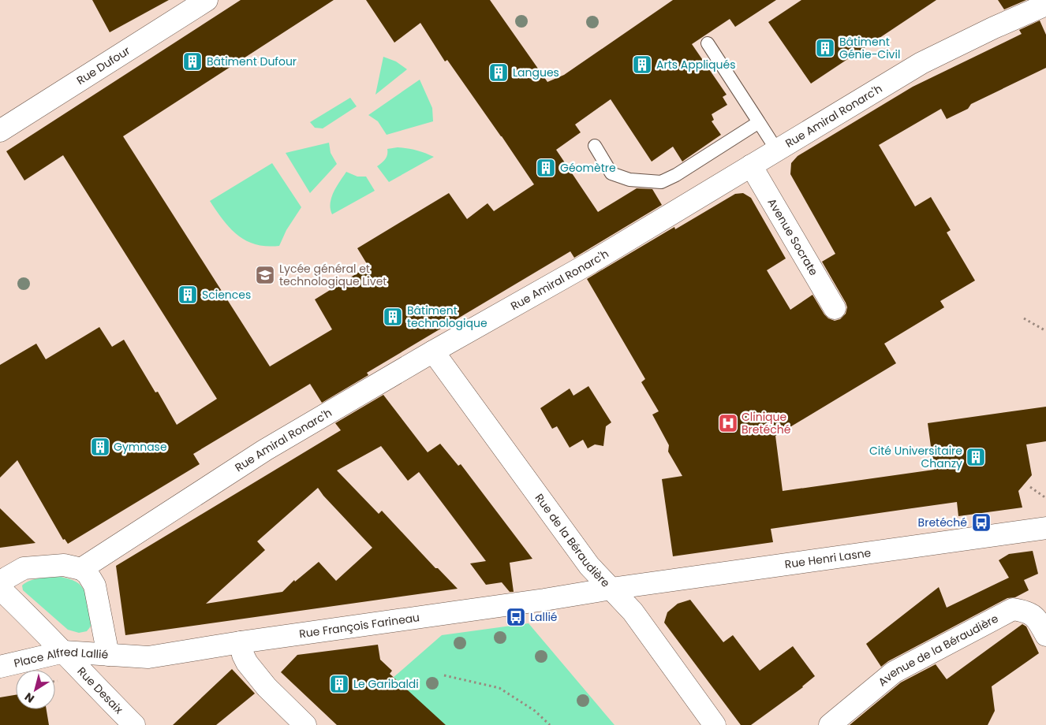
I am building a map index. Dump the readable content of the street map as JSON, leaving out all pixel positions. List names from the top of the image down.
{
  "streets": {
    "street": [
      "Rue Dufour",
      "Rue Amiral Ronarc'h",
      "Avenue Socrate",
      "Rue de la Béraudière",
      "Rue Henri Lasne",
      "Rue François Farineau",
      "Avenue de la Béraudière",
      "Place Alfred Lallié",
      "Rue Desaix"
    ]
  },
  "crossings": [
    ["Rue Amiral Ronarc'h", "Avenue Socrate"],
    ["Rue Amiral Ronarc'h", "Rue de la Béraudière"],
    ["Rue Amiral Ronarc'h", "Place Alfred Lallié"],
    ["Rue de la Béraudière", "Rue Henri Lasne"],
    ["Rue de la Béraudière", "Rue François Farineau"],
    ["Rue Henri Lasne", "Rue François Farineau"],
    ["Rue François Farineau", "Place Alfred Lallié"],
    ["Place Alfred Lallié", "Rue Desaix"]
  ],
  "places": {
    "building": [
      "Bâtiment Génie-Civil",
      "Bâtiment Dufour",
      "Arts Appliqués",
      "Langues",
      "Géomètre",
      "Sciences",
      "Bâtiment technologique",
      "Gymnase",
      "Cité Universitaire Chanzy",
      "Le Garibaldi"
    ],
    "school or university": ["Lycée général et technologique Livet"],
    "hospital": ["Clinique Bretéché"],
    "bus stop": ["Bretéché", "Lallié"]
  },
  "north": "bottom left"
}
